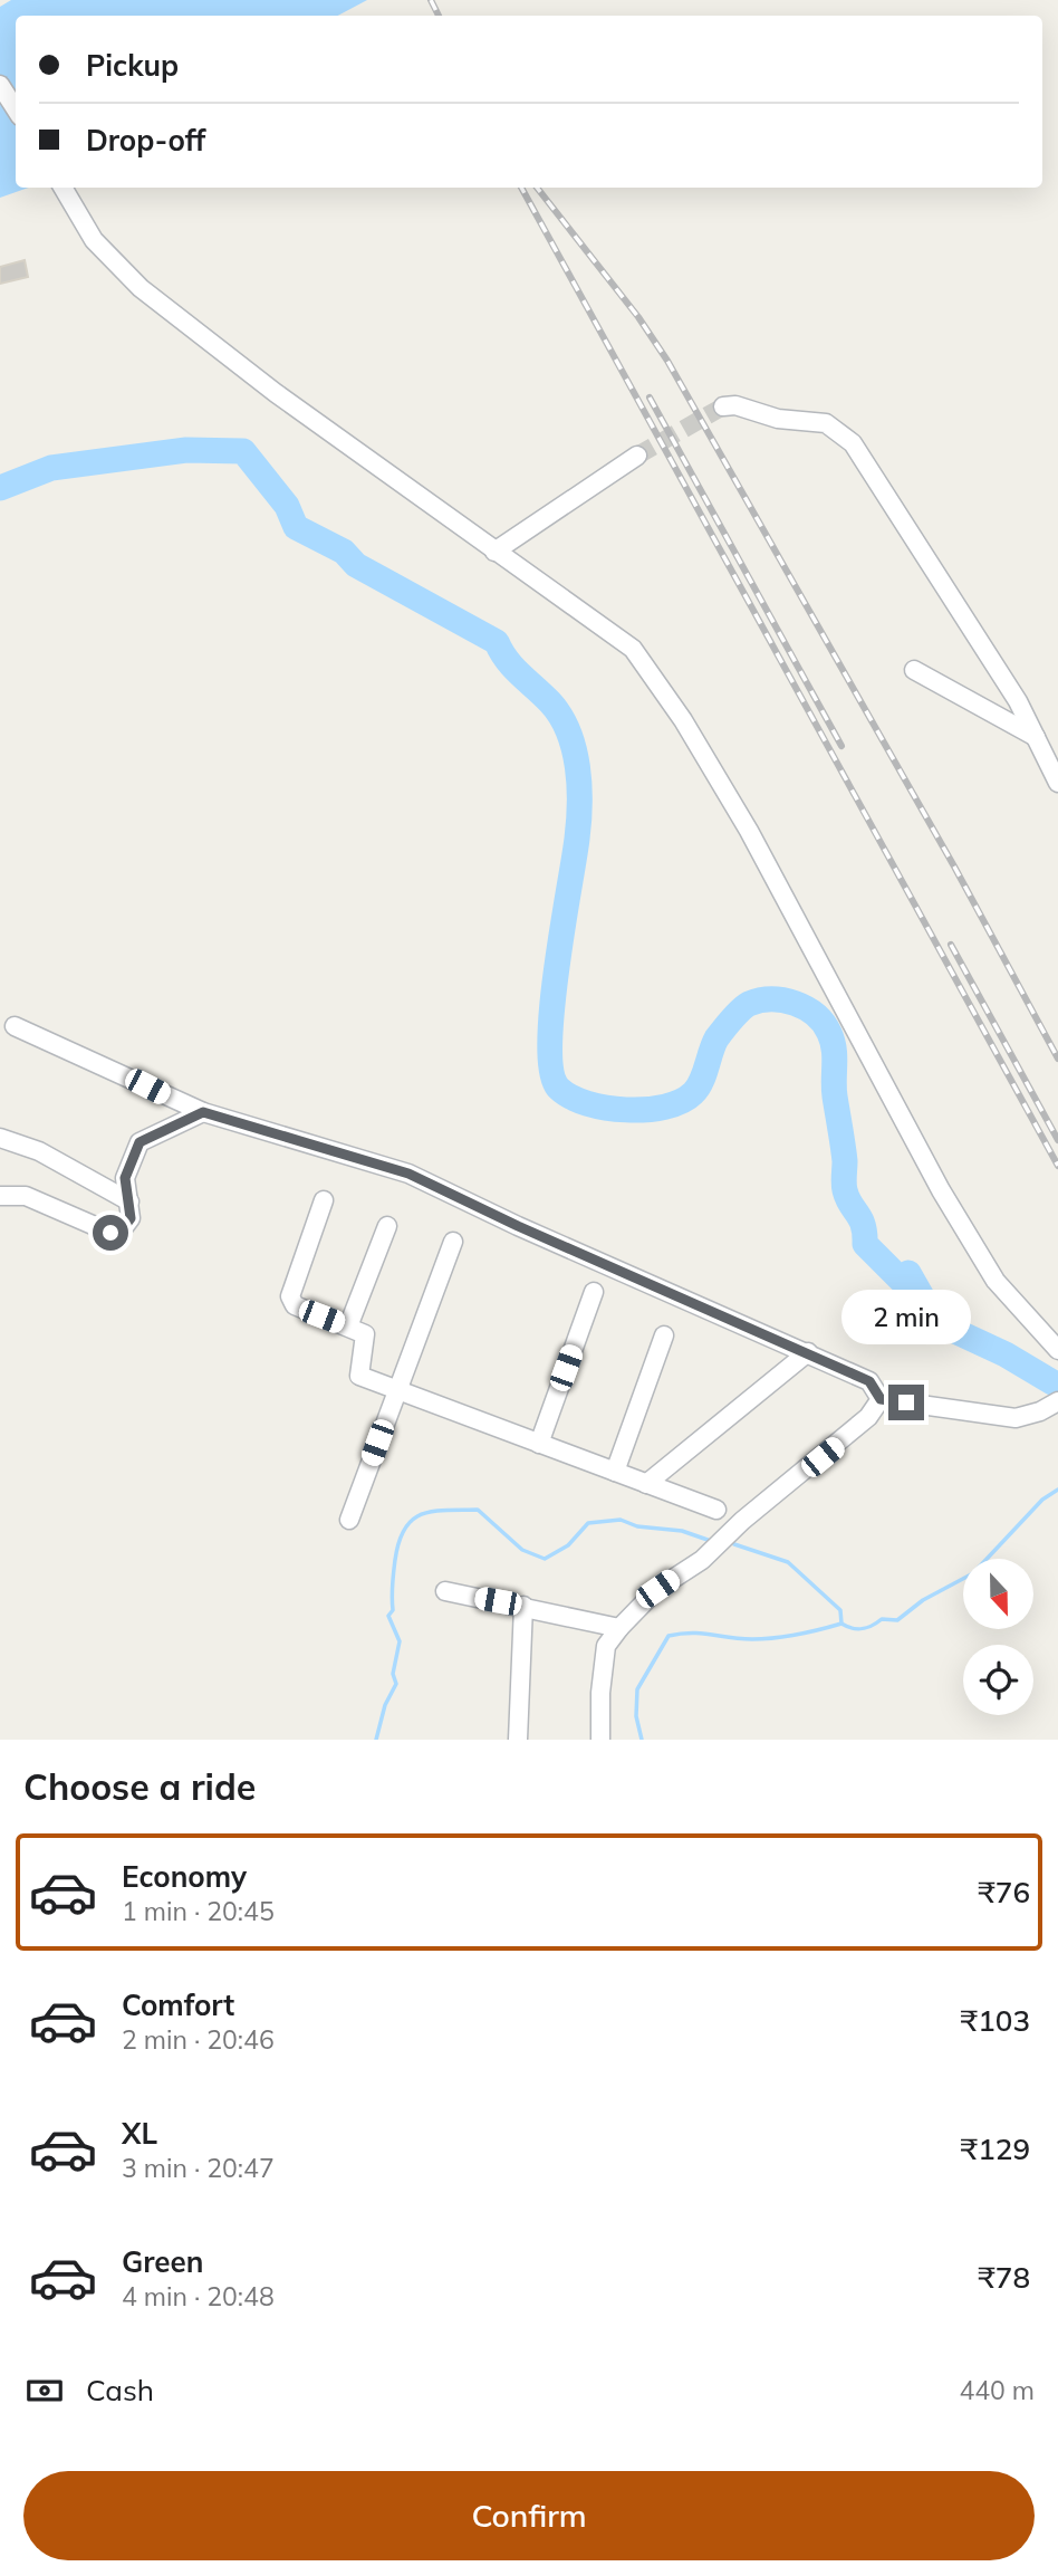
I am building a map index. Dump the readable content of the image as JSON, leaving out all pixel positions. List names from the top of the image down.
{
  "north": "bottom",
  "page": {
    "banner": ["Pickup", "Drop-off"],
    "bubble": "2 min",
    "heading": "Choose a ride",
    "list": [
      {
        "name": "Economy",
        "note": "1 min · 20:45",
        "value": "₹76"
      },
      {
        "name": "Comfort",
        "note": "2 min · 20:46",
        "value": "₹103"
      },
      {
        "name": "XL",
        "note": "3 min · 20:47",
        "value": "₹129"
      },
      {
        "name": "Green",
        "note": "4 min · 20:48",
        "value": "₹78"
      }
    ],
    "pay": ["Cash", "440 m"],
    "buttons": "Confirm"
  }
}
